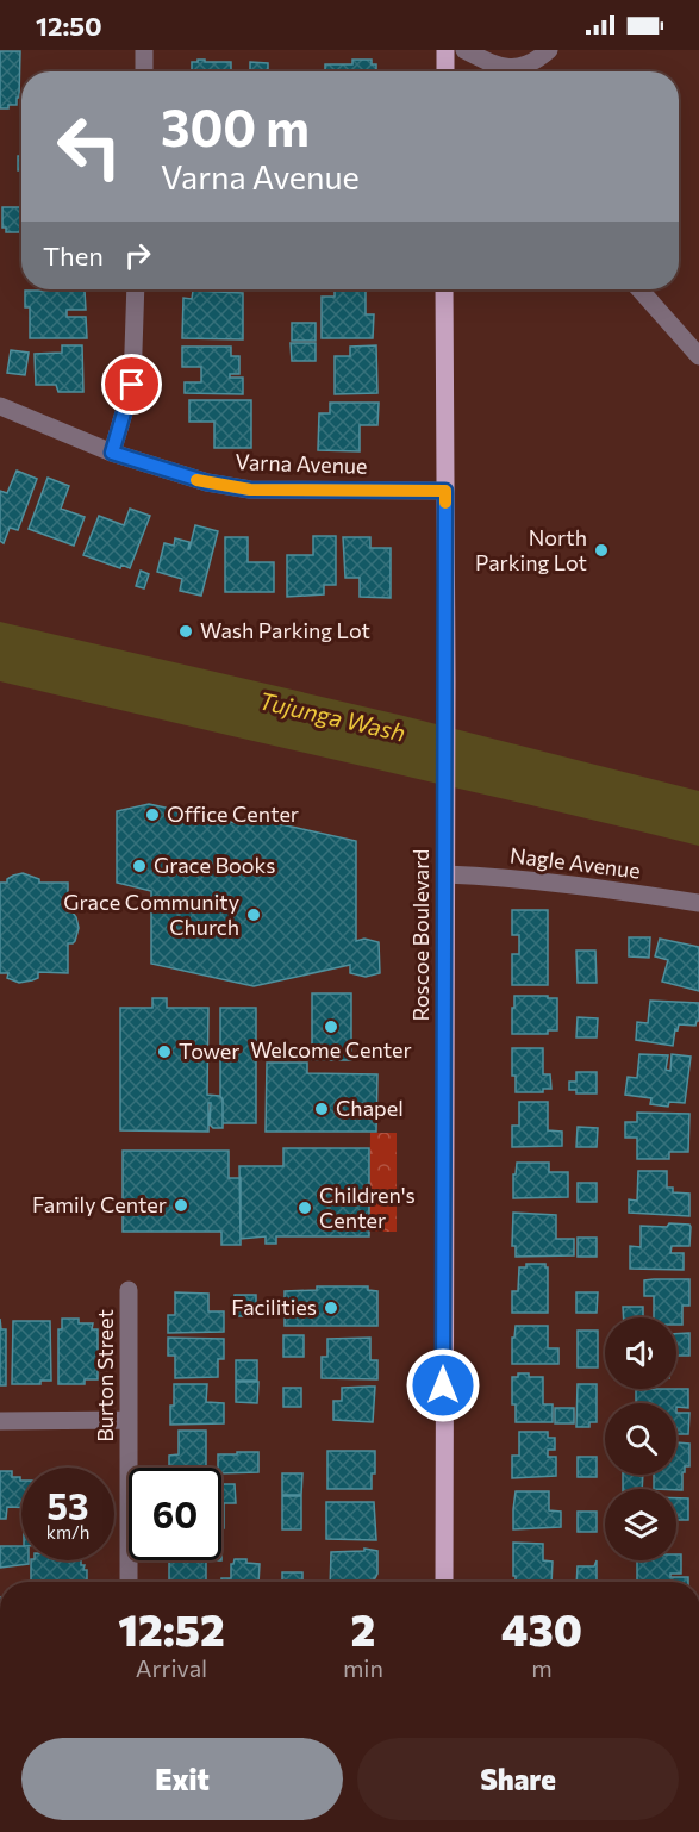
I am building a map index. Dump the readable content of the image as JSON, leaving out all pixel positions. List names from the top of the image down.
{
  "streets": {
    "main road": ["Roscoe Boulevard"],
    "street": ["Varna Avenue", "Nagle Avenue", "Burton Street"]
  },
  "crossings": [
    ["Varna Avenue", "Roscoe Boulevard"],
    ["Nagle Avenue", "Roscoe Boulevard"]
  ],
  "water": ["Tujunga Wash"],
  "places": [
    "North Parking Lot",
    "Wash Parking Lot",
    "Office Center",
    "Grace Books",
    "Grace Community Church",
    "Welcome Center",
    "Tower",
    "Chapel",
    "Family Center",
    "Children's Center",
    "Facilities"
  ],
  "page": {
    "status": "12:50",
    "turn": ["300 m", "Varna Avenue"],
    "then": "Then",
    "speed": "53 km/h",
    "limit": "60",
    "eta": [
      "12:52",
      "Arrival",
      "2",
      "min",
      "430",
      "m"
    ],
    "buttons": ["Exit", "Share"]
  }
}
